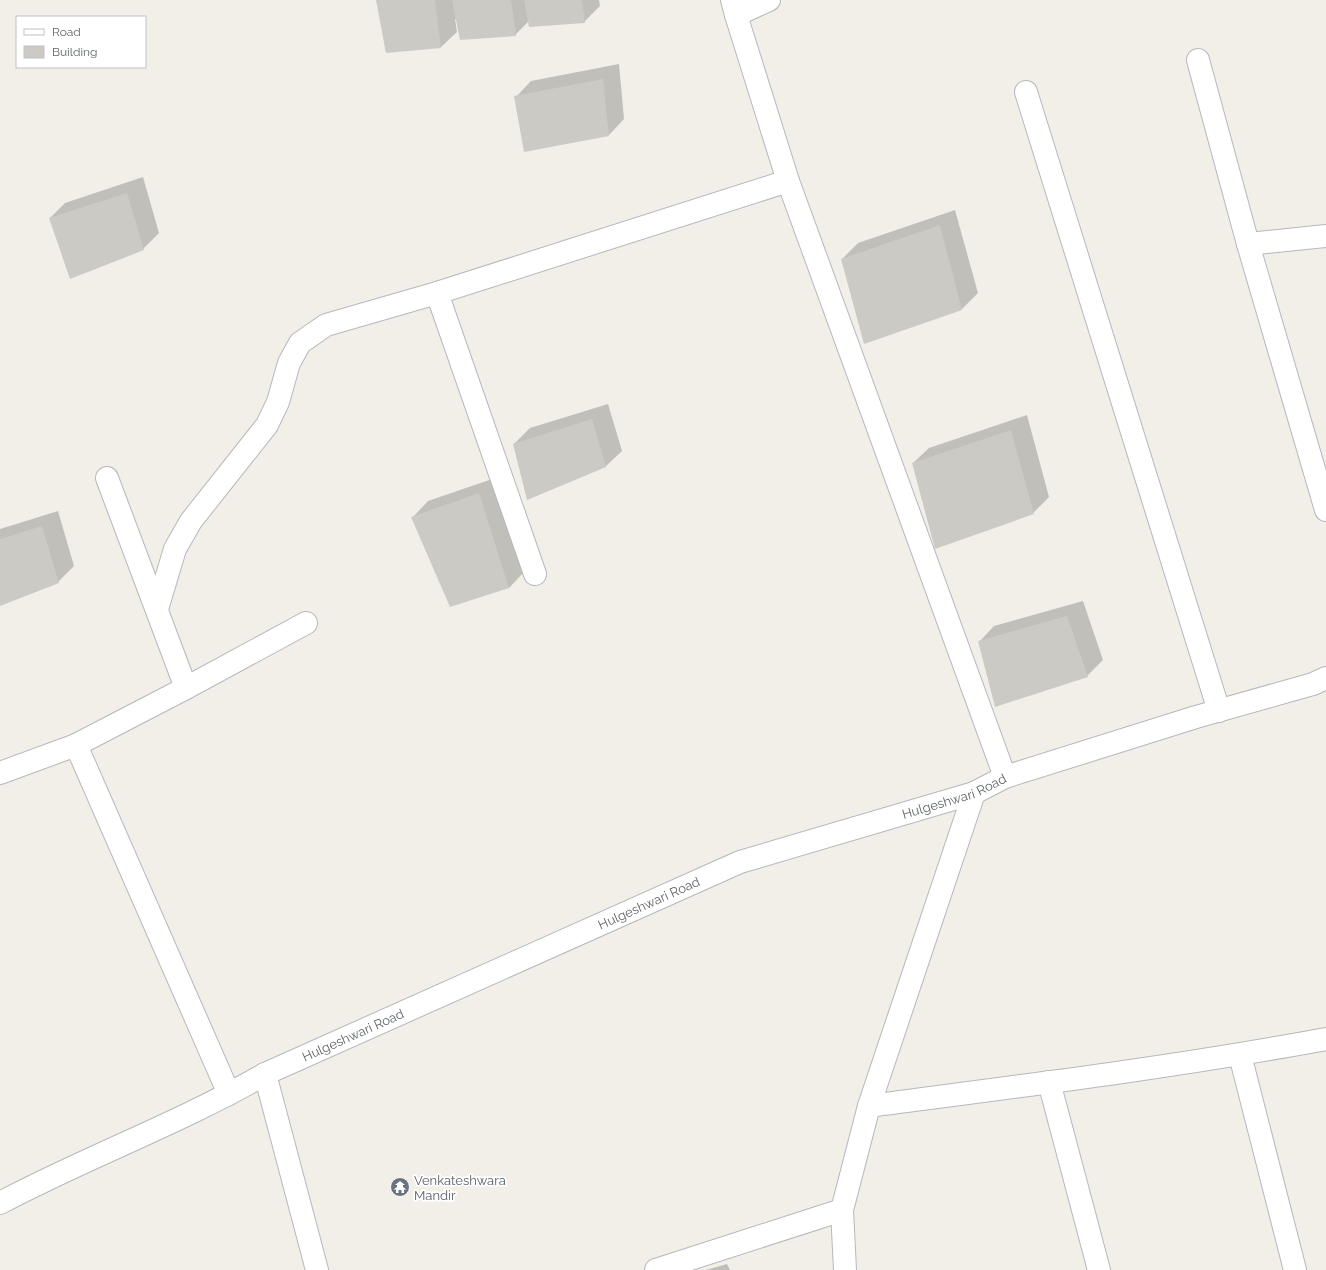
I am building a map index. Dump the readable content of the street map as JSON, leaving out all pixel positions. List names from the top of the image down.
{
  "streets": {
    "street": ["Hulgeshwari Road"]
  },
  "places": {
    "temple": ["Venkateshwara Mandir"]
  },
  "legend": ["Road", "Building"]
}
